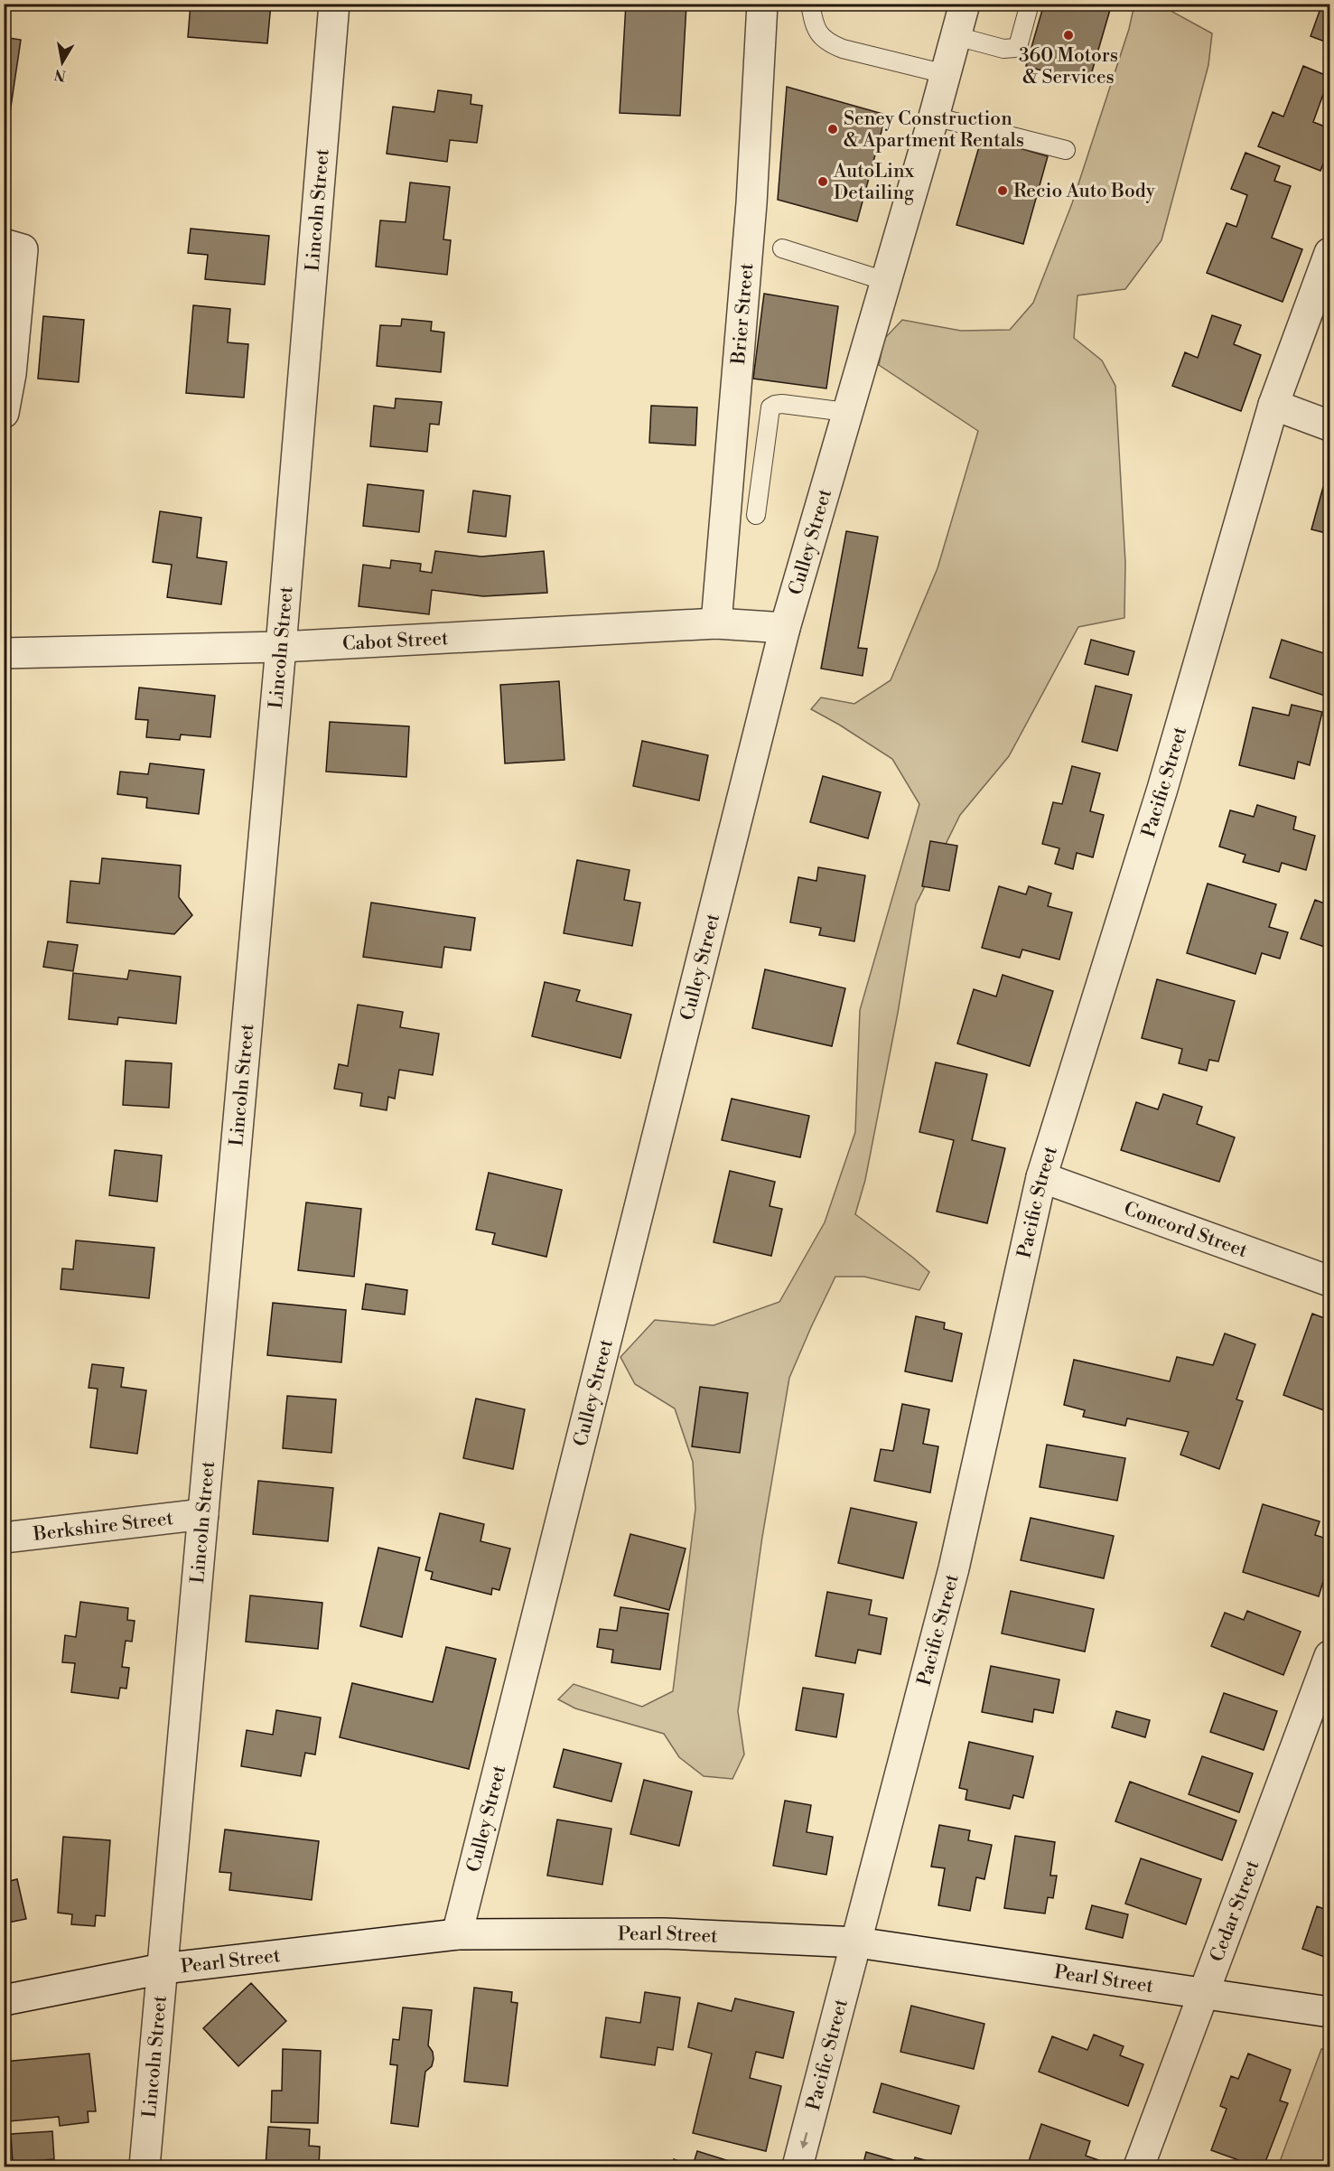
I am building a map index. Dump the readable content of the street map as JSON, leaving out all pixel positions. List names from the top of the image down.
{
  "streets": {
    "street": [
      "Lincoln Street",
      "Brier Street",
      "Culley Street",
      "Cabot Street",
      "Pacific Street",
      "Concord Street",
      "Berkshire Street",
      "Cedar Street",
      "Pearl Street"
    ]
  },
  "crossings": [
    ["Lincoln Street", "Cabot Street"],
    ["Lincoln Street", "Berkshire Street"],
    ["Lincoln Street", "Pearl Street"],
    ["Brier Street", "Cabot Street"],
    ["Culley Street", "Cabot Street"],
    ["Culley Street", "Pearl Street"],
    ["Pacific Street", "Concord Street"],
    ["Pacific Street", "Pearl Street"],
    ["Cedar Street", "Pearl Street"]
  ],
  "places": [
    "360 Motors & Services",
    "Seney Construction & Apartment Rentals",
    "AutoLinx Detailing",
    "Recio Auto Body"
  ],
  "north": "bottom"
}
